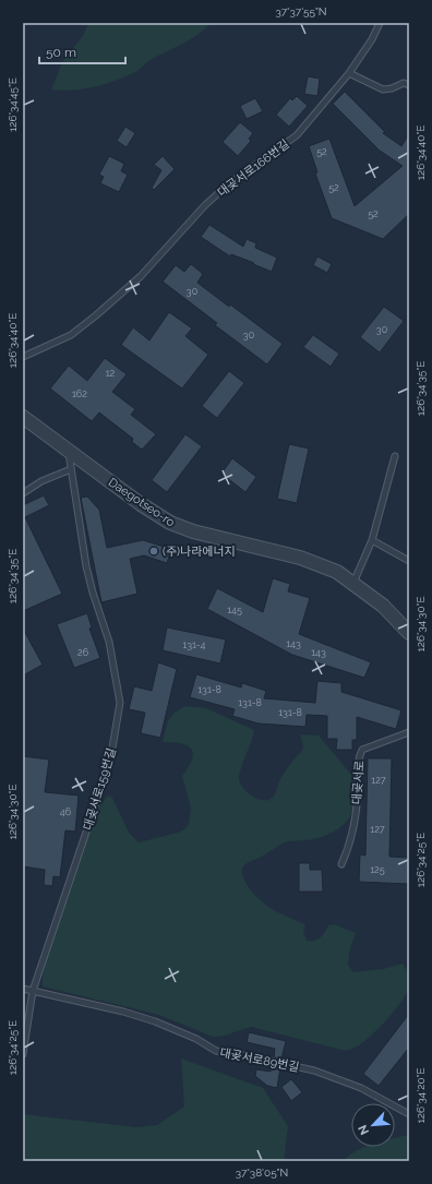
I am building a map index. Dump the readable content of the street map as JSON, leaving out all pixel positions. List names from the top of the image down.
{
  "streets": {
    "street": ["Daegotseo-ro"],
    "lane": [
      "대곶서로166번길",
      "대곶서로",
      "대곶서로159번길",
      "대곶서로89번길"
    ]
  },
  "crossings": [
    ["Daegotseo-ro", "대곶서로159번길"],
    ["대곶서로159번길", "대곶서로89번길"]
  ],
  "places": ["(주)나라에너지"],
  "house_numbers": [
    "52",
    "52",
    "52",
    "30",
    "30",
    "30",
    "12",
    "162",
    "145",
    "143",
    "131-4",
    "26",
    "143",
    "131-8",
    "131-8",
    "131-8",
    "127",
    "46",
    "127",
    "125"
  ],
  "scale_bar": "50 m",
  "north": "bottom left",
  "coordinates": [
    "37°37'55\"N",
    "126°34'45\"E",
    "126°34'40\"E",
    "126°34'35\"E",
    "126°34'30\"E",
    "126°34'25\"E",
    "126°34'20\"E",
    "37°38'05\"N"
  ]
}
